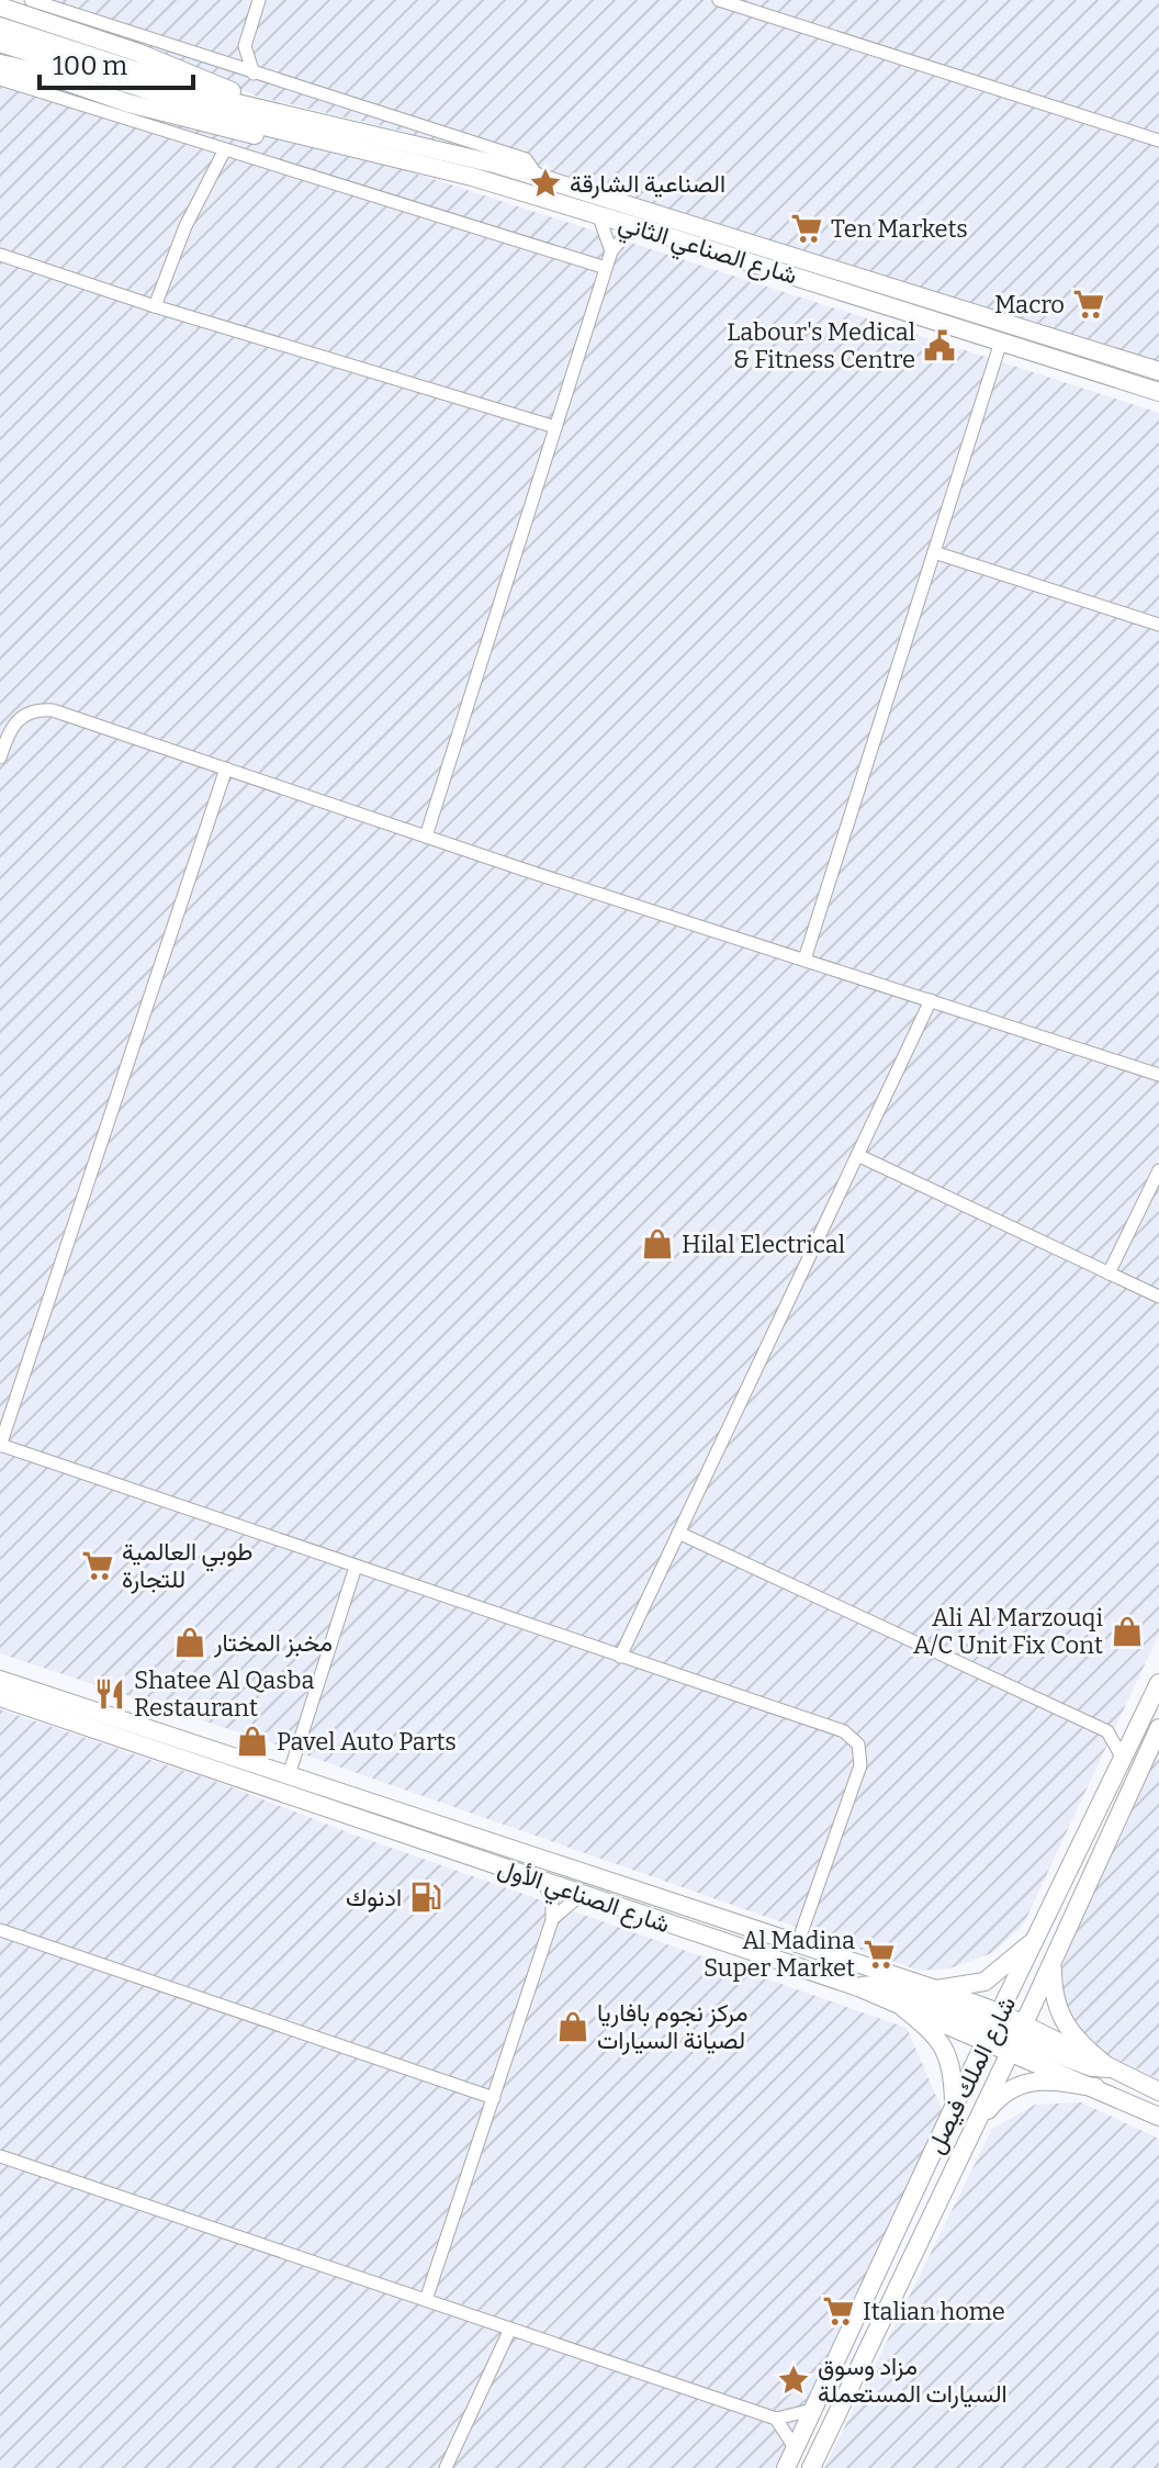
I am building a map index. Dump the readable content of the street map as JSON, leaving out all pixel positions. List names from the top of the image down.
{
  "streets": {
    "main road": ["شارع الصناعي الثاني", "شارع الصناعي الأول", "شارع الملك فيصل"]
  },
  "crossings": [
    ["شارع الصناعي الأول", "شارع الملك فيصل"]
  ],
  "places": {
    "place": ["الصناعية الشارقة", "مزاد وسوق السيارات المستعملة"],
    "supermarket": [
      "Ten Markets",
      "Macro",
      "طوبي العالمية للتجارة",
      "Al Madina Super Market",
      "Italian home"
    ],
    "public building": ["Labour's Medical & Fitness Centre"],
    "shop": [
      "Hilal Electrical",
      "Ali Al Marzouqi A/C Unit Fix Cont",
      "مخبز المختار",
      "Pavel Auto Parts",
      "مركز نجوم بافاريا لصيانة السيارات"
    ],
    "restaurant": ["Shatee Al Qasba Restaurant"],
    "fuel station": ["ادنوك"]
  },
  "scale_bar": "100 m"
}
